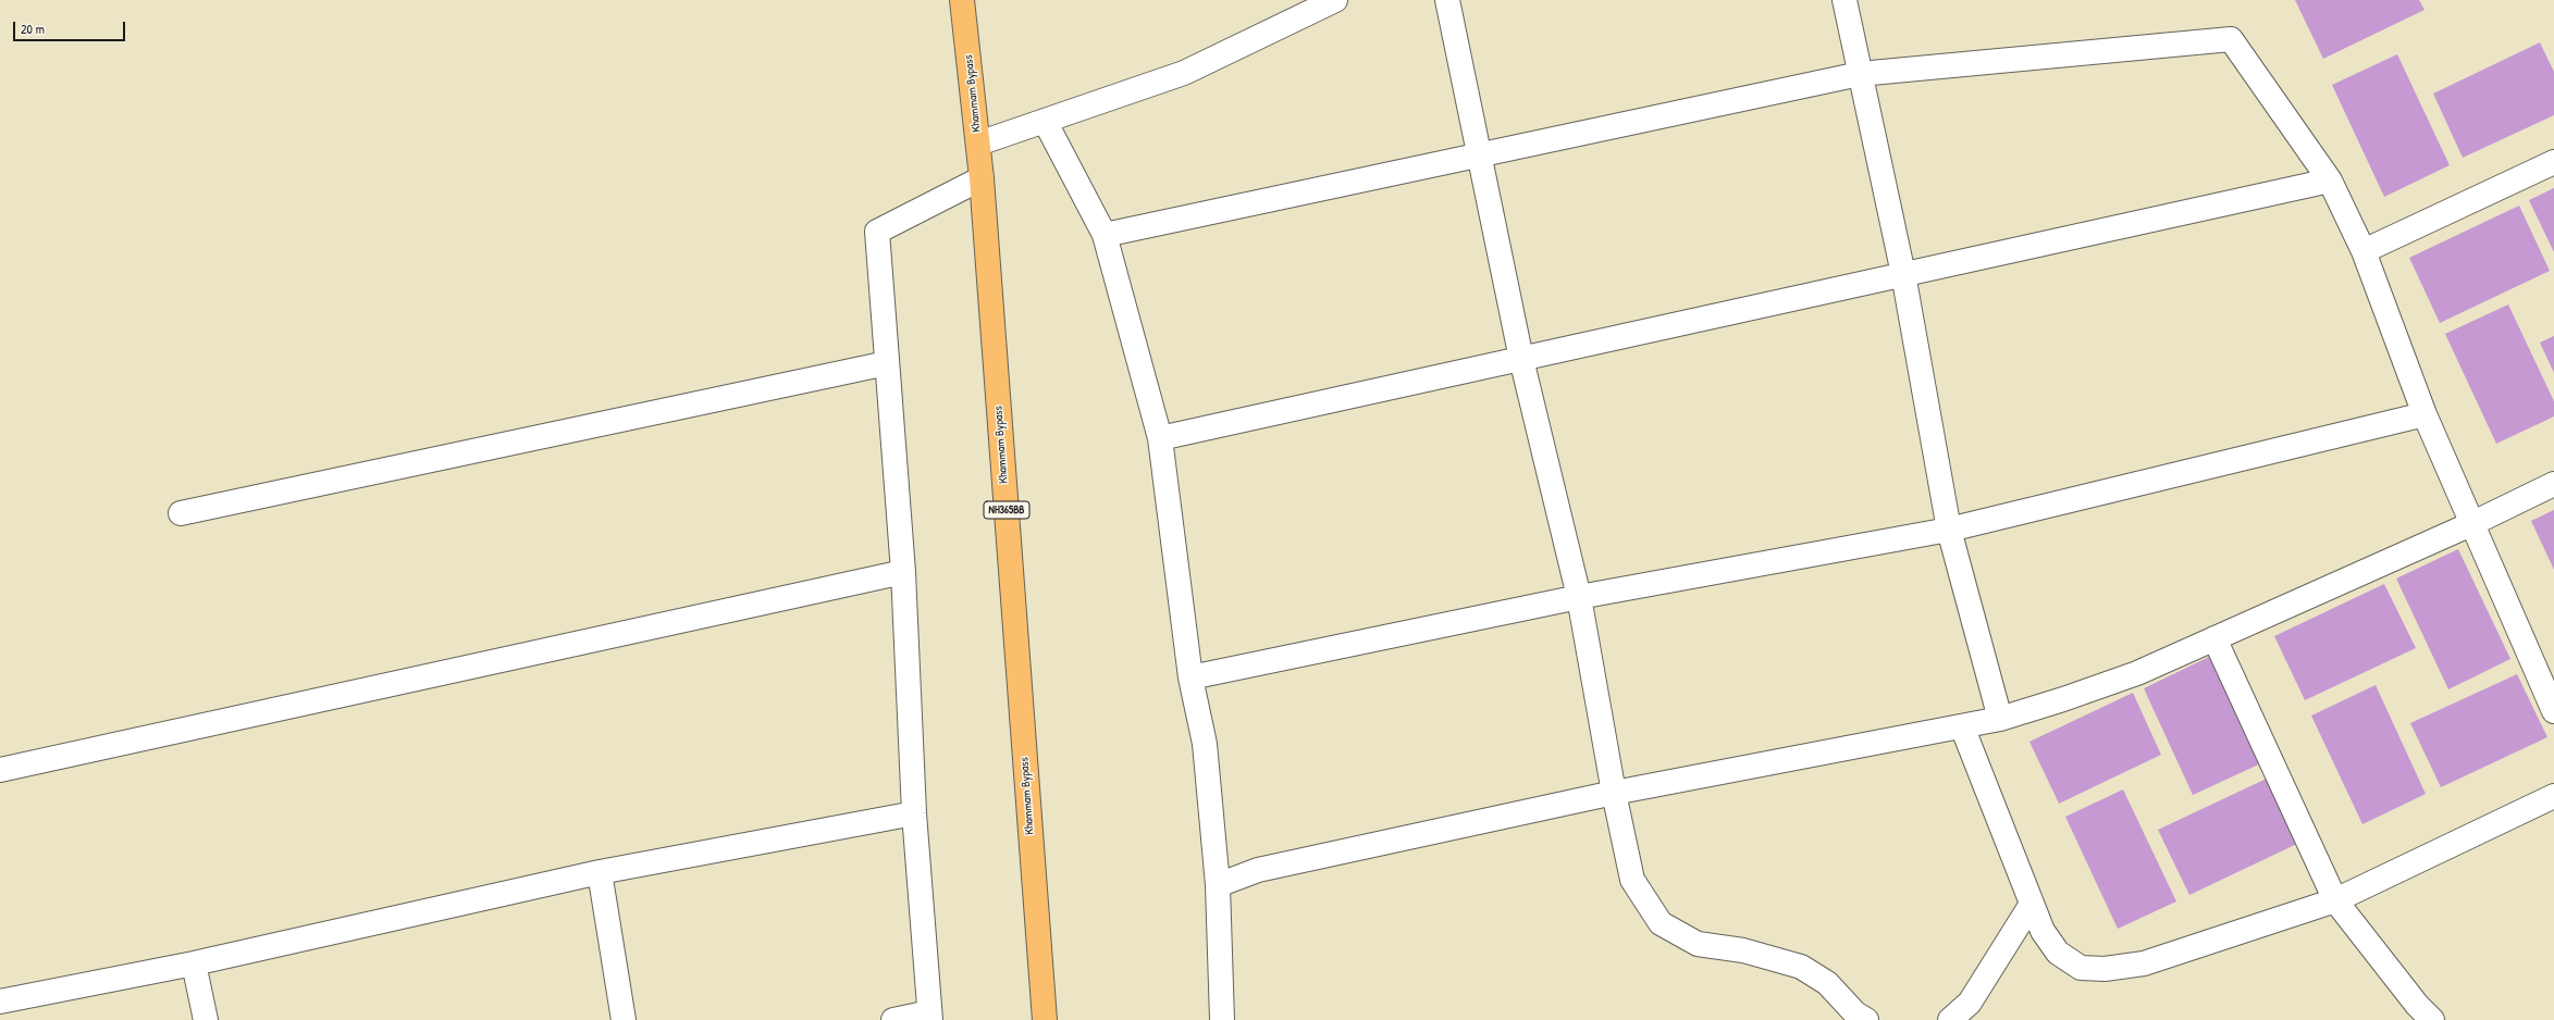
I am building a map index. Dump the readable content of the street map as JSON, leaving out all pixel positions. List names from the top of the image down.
{
  "streets": {
    "highway": ["Khammam Bypass", "NH365BB"]
  },
  "scale_bar": "20 m"
}
